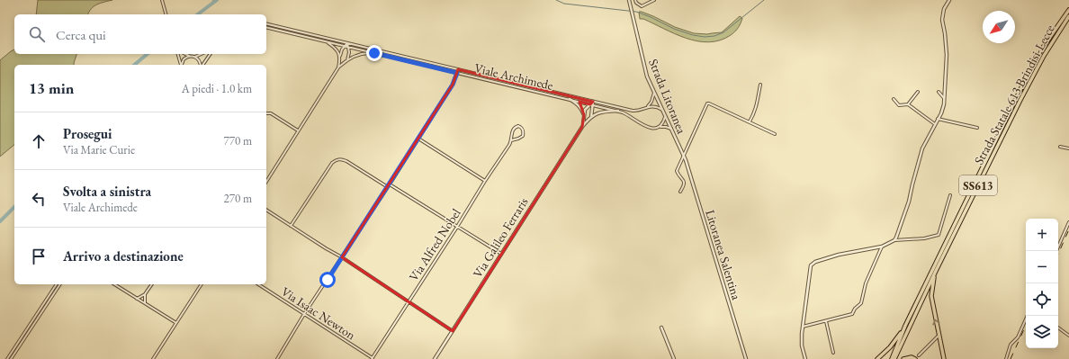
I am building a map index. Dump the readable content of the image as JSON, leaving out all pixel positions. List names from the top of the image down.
{
  "streets": {
    "highway": ["Strada Statale 613 Brindisi-Lecce", "SS613"],
    "street": [
      "Viale Archimede",
      "Strada Litoranea",
      "Via Galileo Ferraris",
      "Via Alfred Nobel",
      "Litoranea Salentina",
      "Via Isaac Newton"
    ]
  },
  "crossings": [
    ["Viale Archimede", "Strada Litoranea"],
    ["Viale Archimede", "Via Galileo Ferraris"],
    ["Strada Litoranea", "Litoranea Salentina"],
    ["Via Alfred Nobel", "Via Isaac Newton"]
  ],
  "north": "bottom left",
  "page": {
    "search": "Cerca qui",
    "heading": ["13 min", "A piedi · 1.0 km"],
    "list": [
      ["Prosegui", "Via Marie Curie", "770 m"],
      ["Svolta a sinistra", "Viale Archimede", "270 m"],
      "Arrivo a destinazione"
    ],
    "map_buttons": ["+", "−"]
  }
}
